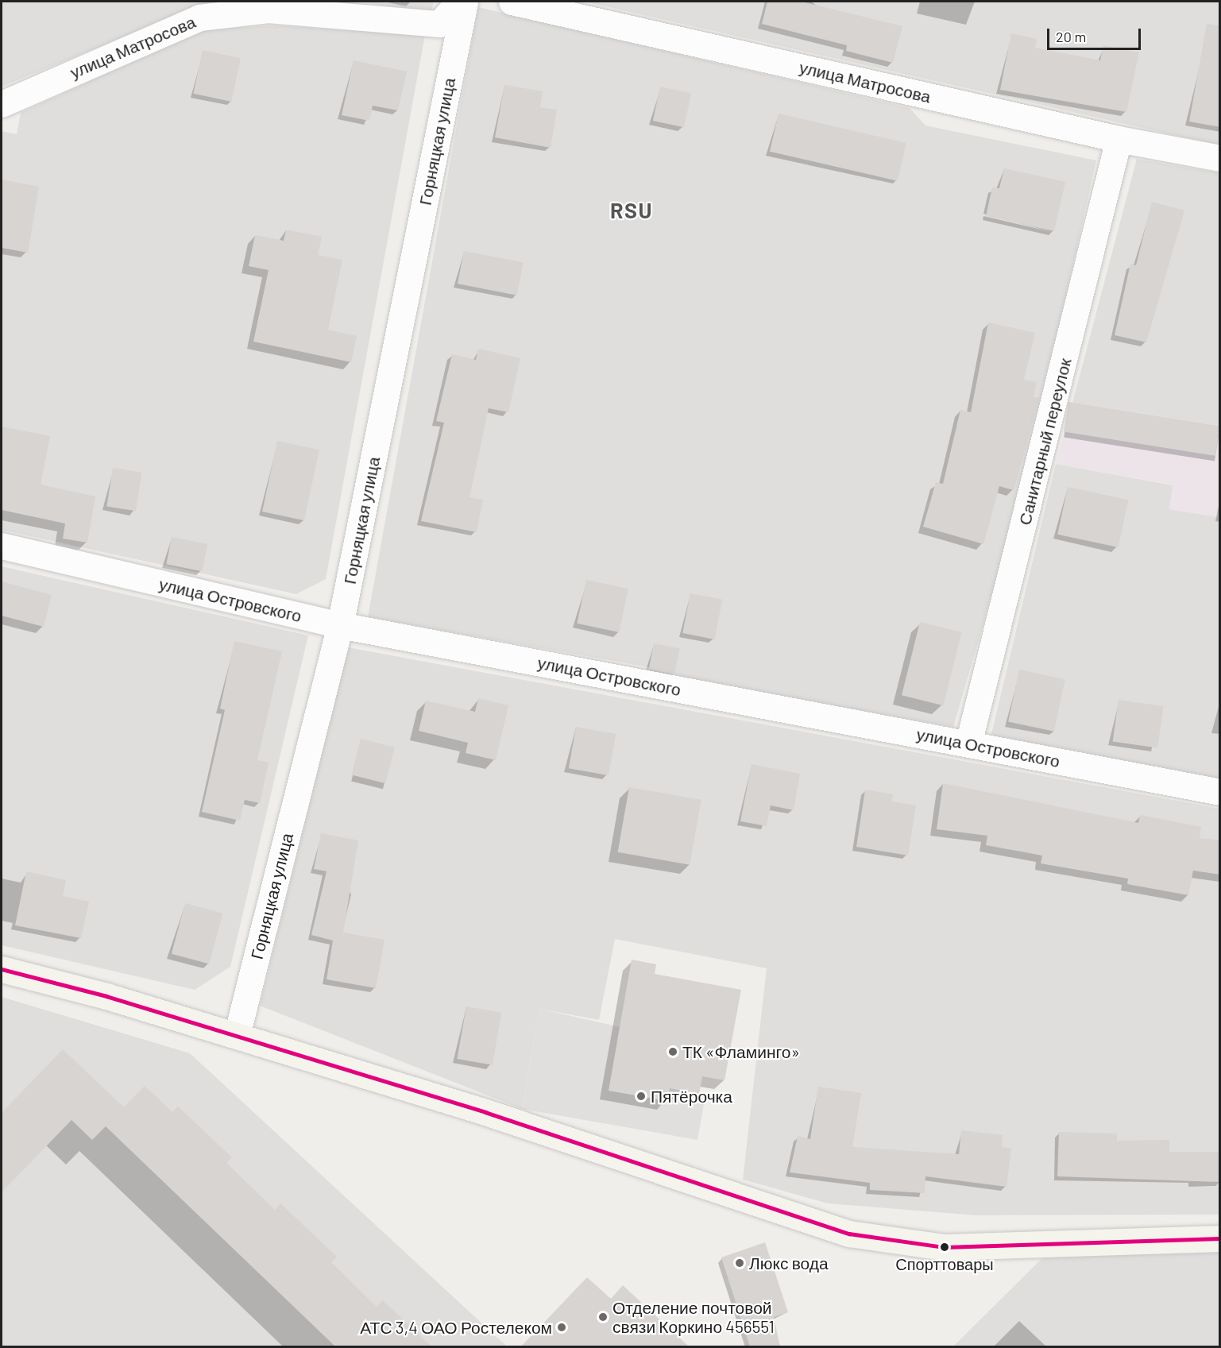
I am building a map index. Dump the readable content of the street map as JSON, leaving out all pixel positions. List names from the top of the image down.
{
  "streets": {
    "street": [
      "улица Матросова",
      "Горняцкая улица",
      "Санитарный переулок",
      "улица Островского"
    ]
  },
  "crossings": [
    ["улица Матросова", "Санитарный переулок"],
    ["Горняцкая улица", "улица Островского"],
    ["Санитарный переулок", "улица Островского"]
  ],
  "districts": ["RSU"],
  "places": [
    "ТК «Фламинго»",
    "Пятёрочка",
    "Спорттовары",
    "Люкс вода",
    "Отделение почтовой связи Коркино 456551",
    "АТС 3,4 ОАО Ростелеком"
  ],
  "scale_bar": "20 m"
}
